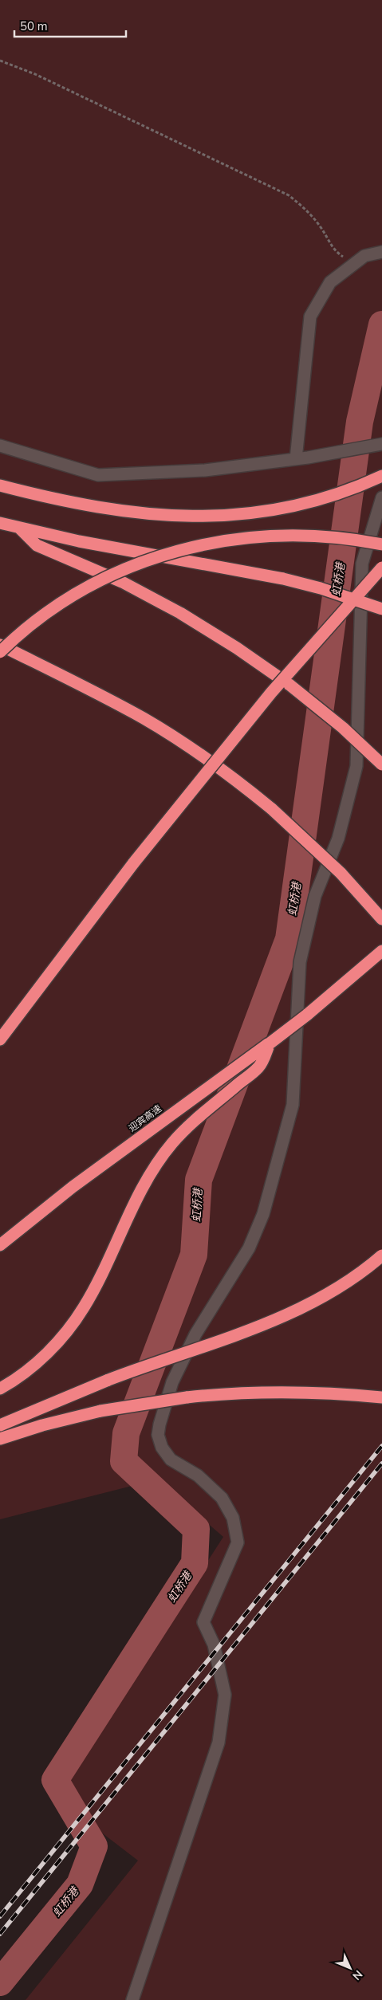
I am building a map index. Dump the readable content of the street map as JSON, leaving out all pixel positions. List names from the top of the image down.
{
  "streets": {
    "highway": ["迎宾高速"]
  },
  "water": ["虹桥港"],
  "scale_bar": "50 m",
  "north": "bottom right"
}
